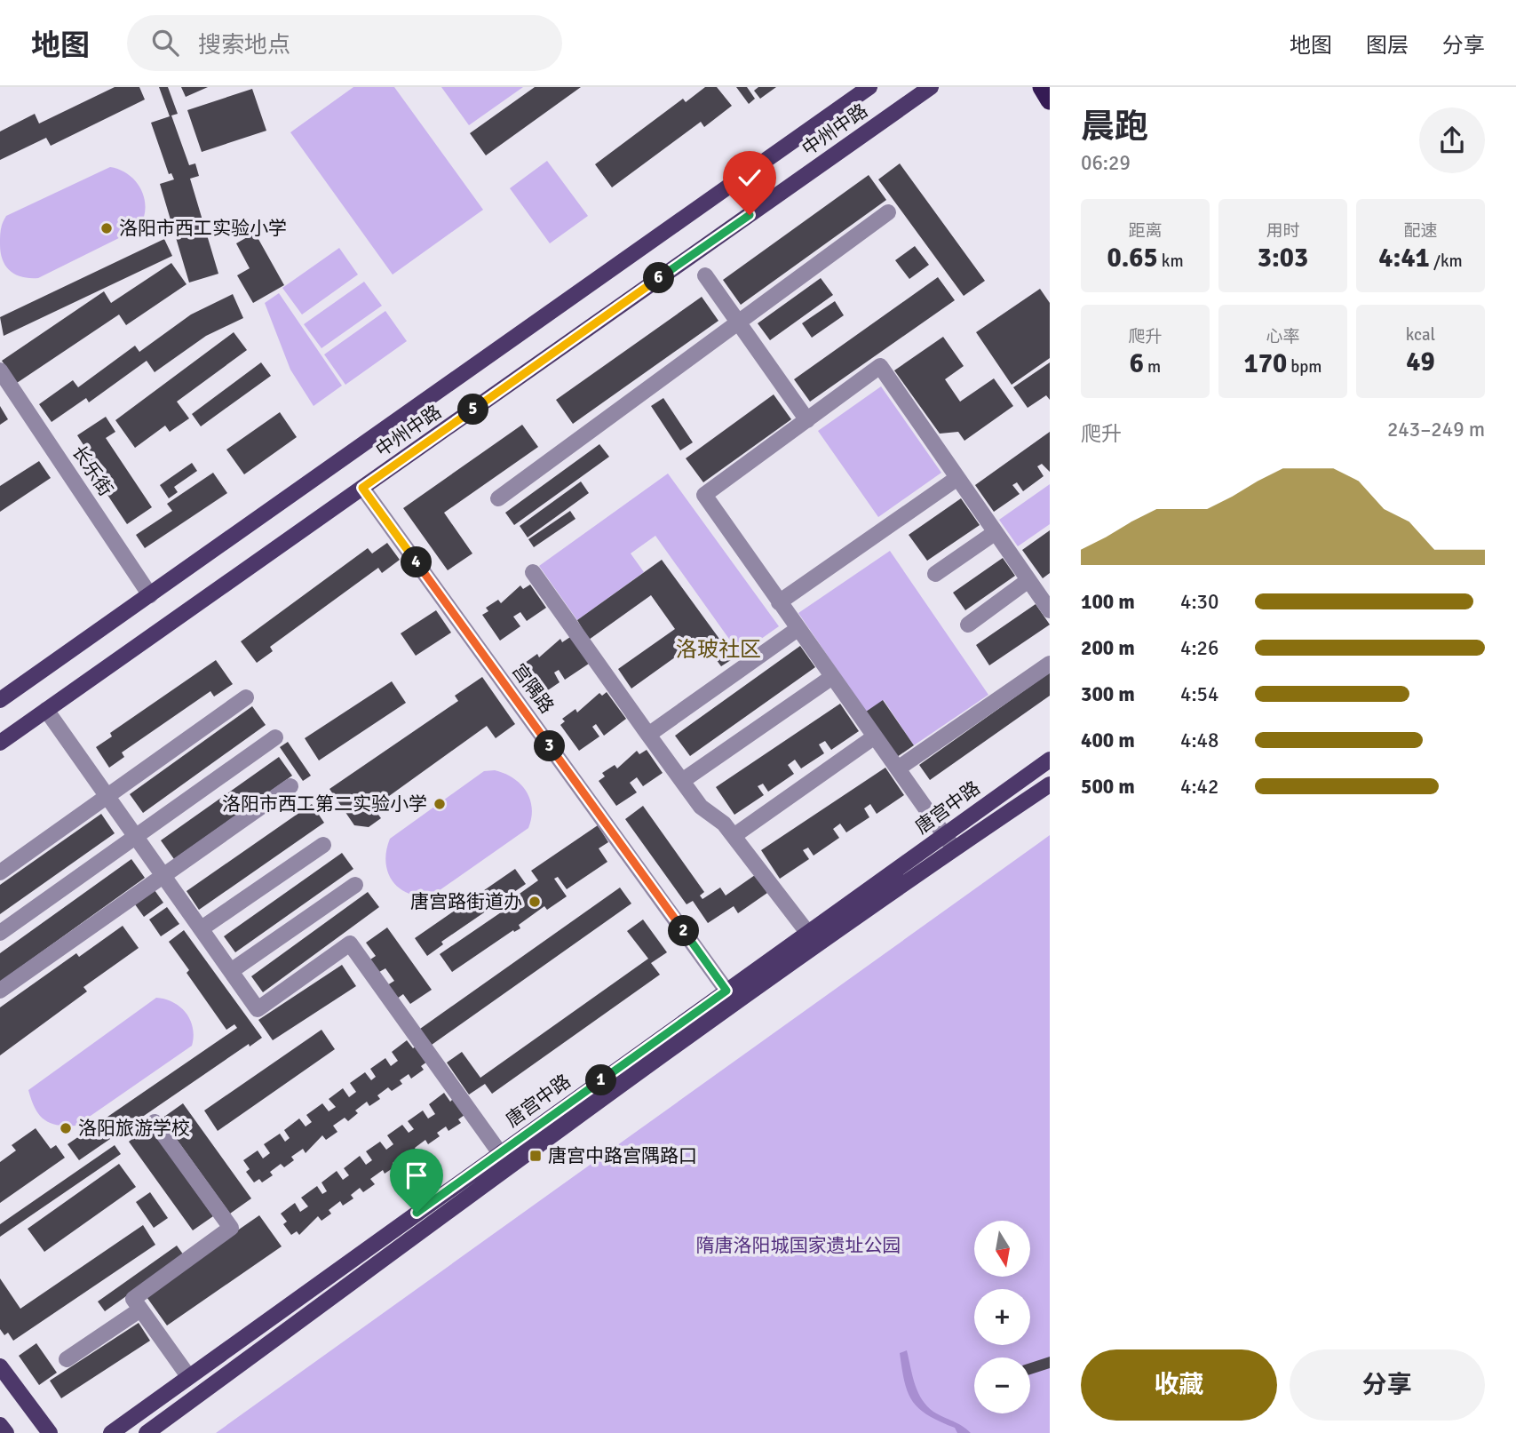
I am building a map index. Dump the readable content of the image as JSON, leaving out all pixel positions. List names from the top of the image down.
{
  "streets": {
    "main road": ["中州中路", "唐宫中路"],
    "street": ["长乐街", "宫隅路"]
  },
  "crossings": [
    ["中州中路", "长乐街"],
    ["中州中路", "宫隅路"],
    ["宫隅路", "唐宫中路"]
  ],
  "districts": ["洛玻社区"],
  "parks": ["隋唐洛阳城国家遗址公园"],
  "places": {
    "other": [
      "洛阳市西工实验小学",
      "洛阳市西工第二实验小学",
      "唐宫路街道办",
      "洛阳旅游学校"
    ],
    "transit": ["唐宫中路宫隅路口"]
  },
  "north": "bottom",
  "page": {
    "header": "地图",
    "search": "搜索地点",
    "nav": ["地图", "图层", "分享"],
    "heading": ["晨跑", "06:29"],
    "stats": [
      ["距离", "0.65 km"],
      ["用时", "3:03"],
      ["配速", "4:41 /km"],
      ["爬升", "6 m"],
      ["心率", "170 bpm"],
      ["kcal", "49"]
    ],
    "pins": [
      "6",
      "5",
      "4",
      "3",
      "2",
      "1"
    ],
    "chart": ["爬升", "243–249 m"],
    "list": [
      {
        "name": "100 m",
        "note": "4:30"
      },
      {
        "name": "200 m",
        "note": "4:26"
      },
      {
        "name": "300 m",
        "note": "4:54"
      },
      {
        "name": "400 m",
        "note": "4:48"
      },
      {
        "name": "500 m",
        "note": "4:42"
      }
    ],
    "map_buttons": ["+", "−"],
    "buttons": ["收藏", "分享"]
  }
}
